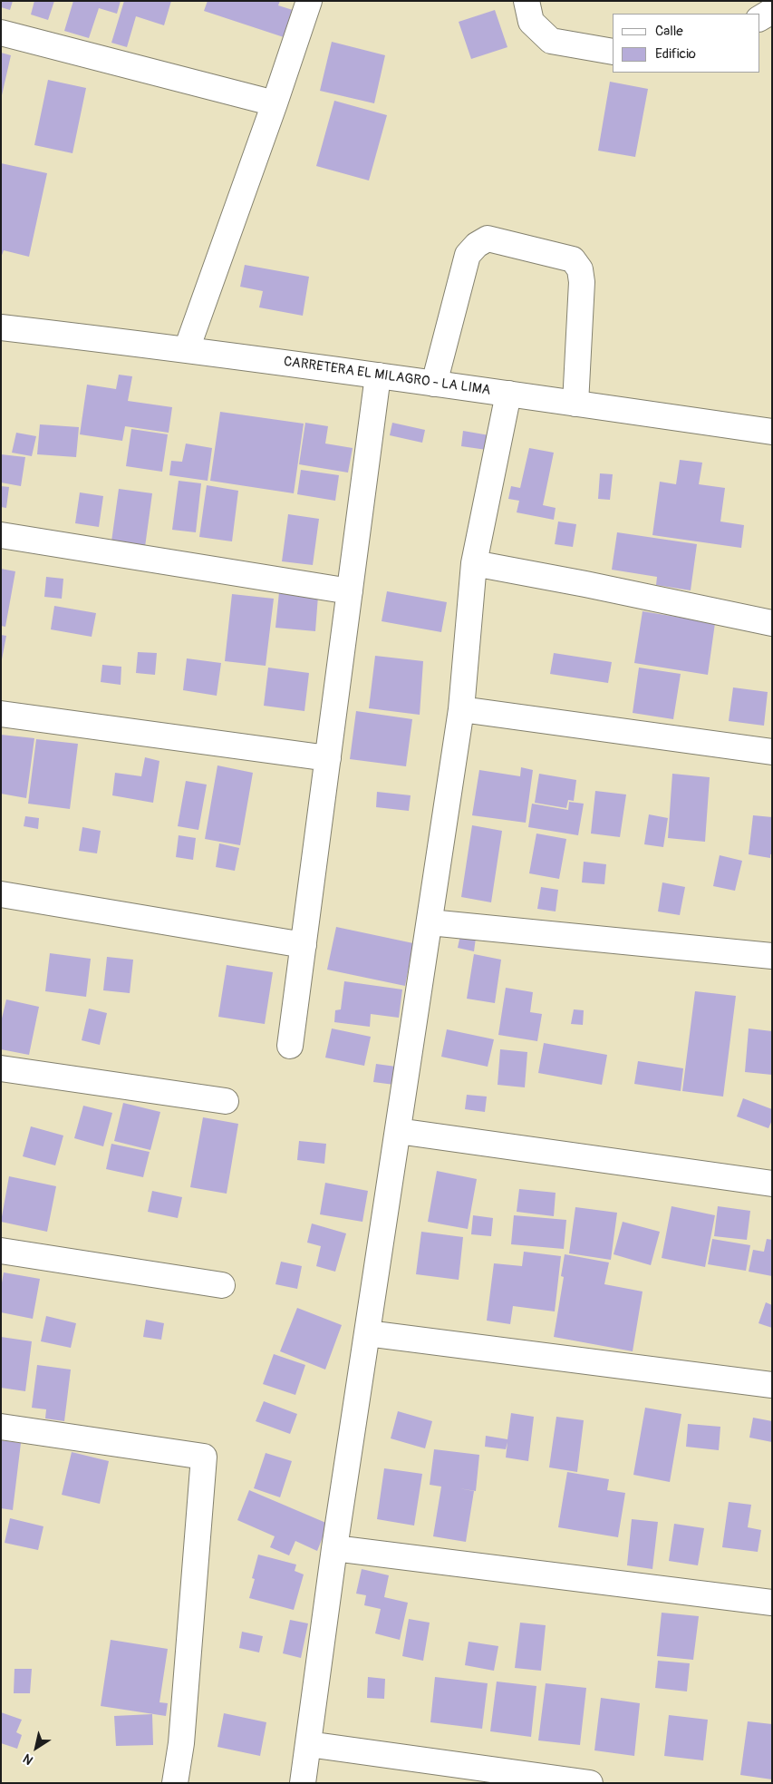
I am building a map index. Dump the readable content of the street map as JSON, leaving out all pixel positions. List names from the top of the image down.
{
  "streets": {
    "street": ["CARRETERA EL MILAGRO - LA LIMA"]
  },
  "legend": ["Calle", "Edificio"],
  "north": "bottom left"
}
